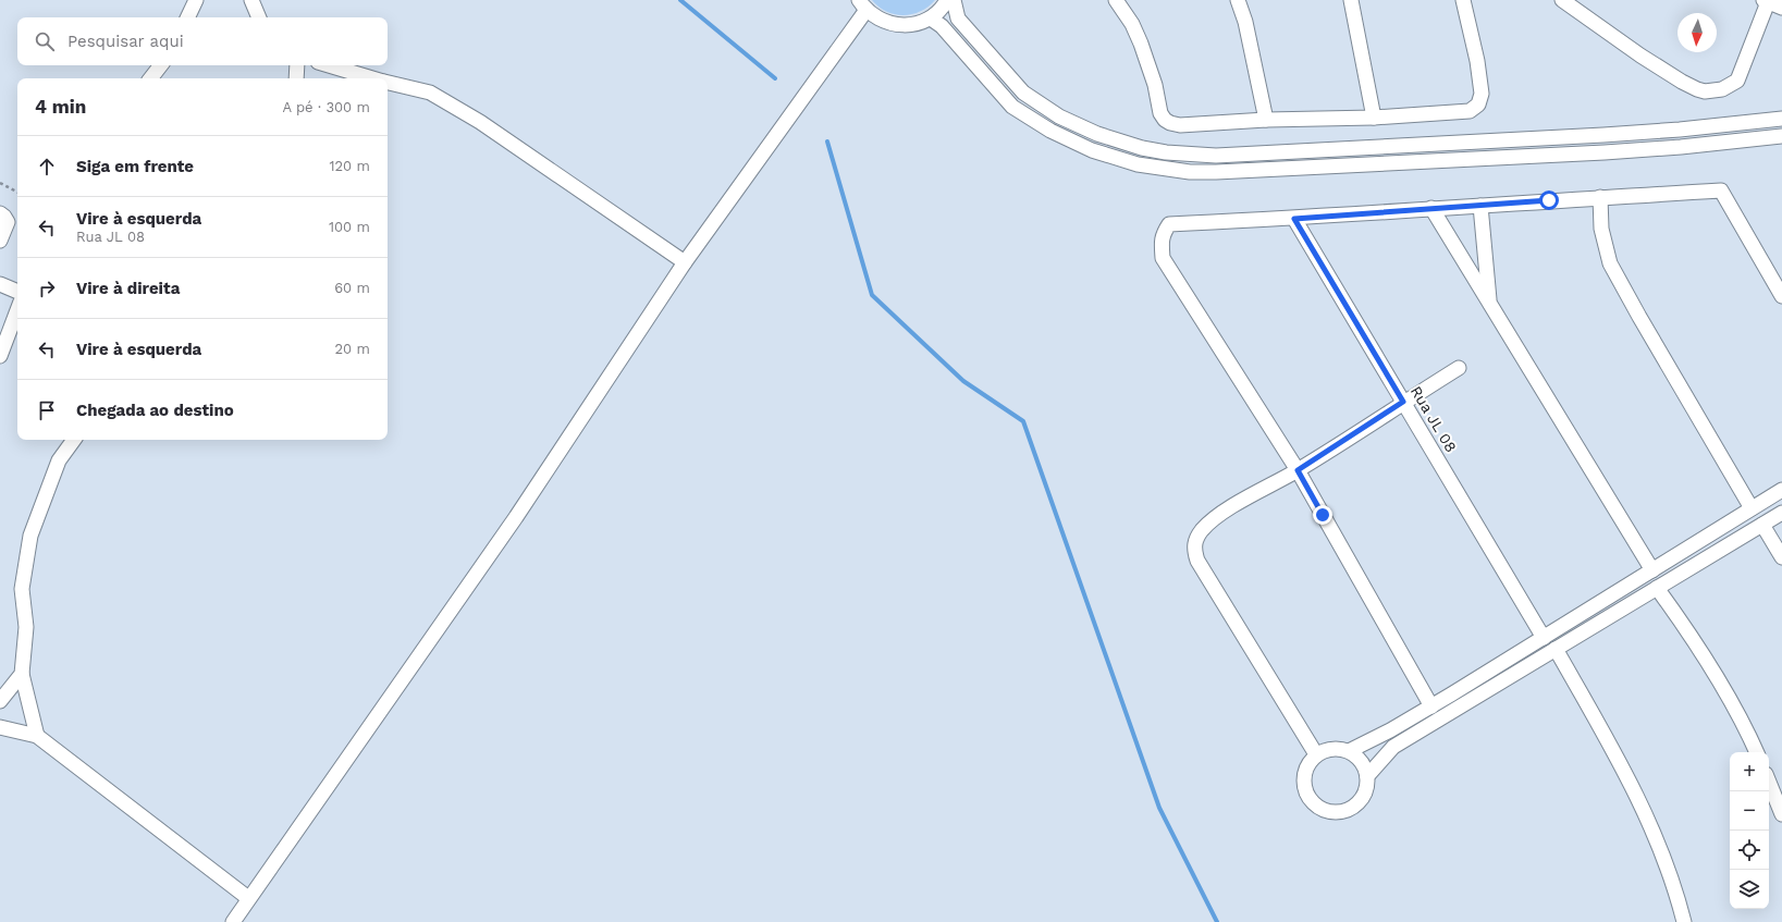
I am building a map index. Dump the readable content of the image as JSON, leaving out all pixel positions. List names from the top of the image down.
{
  "streets": {
    "street": ["Rua JL 08"]
  },
  "north": "bottom",
  "page": {
    "search": "Pesquisar aqui",
    "heading": ["4 min", "A pé · 300 m"],
    "list": [
      ["Siga em frente", "120 m"],
      ["Vire à esquerda", "Rua JL 08", "100 m"],
      ["Vire à direita", "60 m"],
      ["Vire à esquerda", "20 m"],
      "Chegada ao destino"
    ],
    "map_buttons": ["+", "−"]
  }
}
